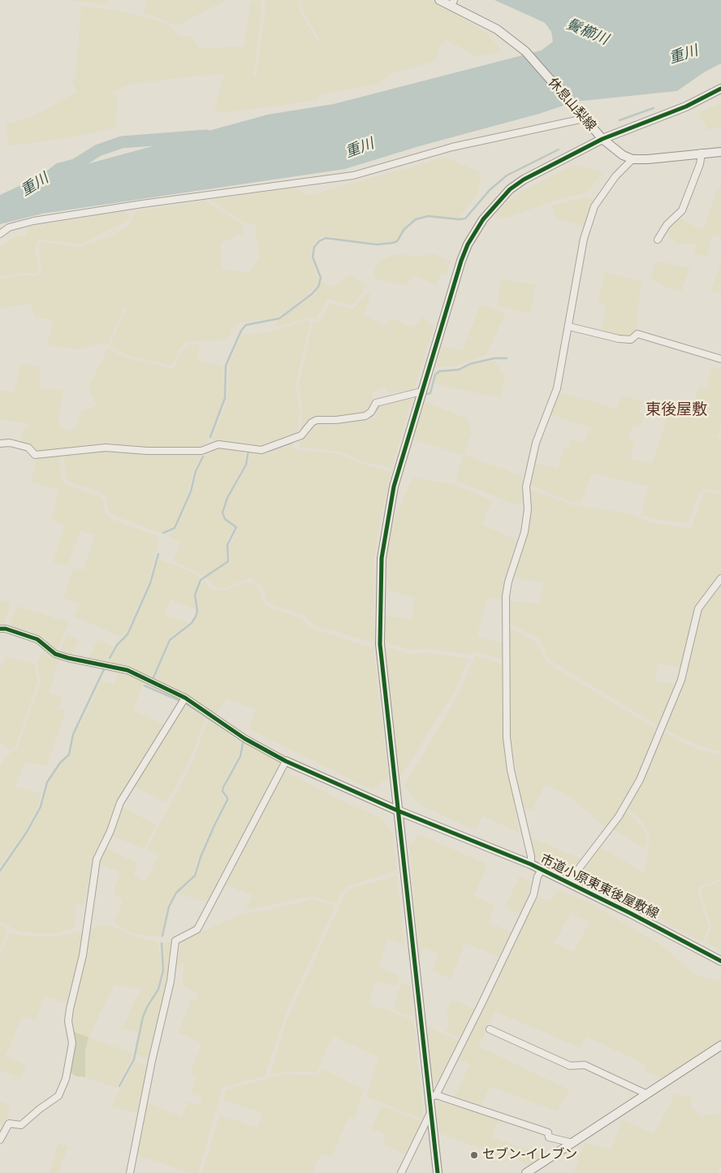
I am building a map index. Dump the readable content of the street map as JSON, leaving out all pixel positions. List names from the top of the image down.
{
  "streets": {
    "street": ["休息山梨線", "市道小原東東後屋敷線"]
  },
  "districts": ["東後屋敷"],
  "water": ["鬢櫛川", "重川"],
  "places": ["セブン-イレブン"]
}
